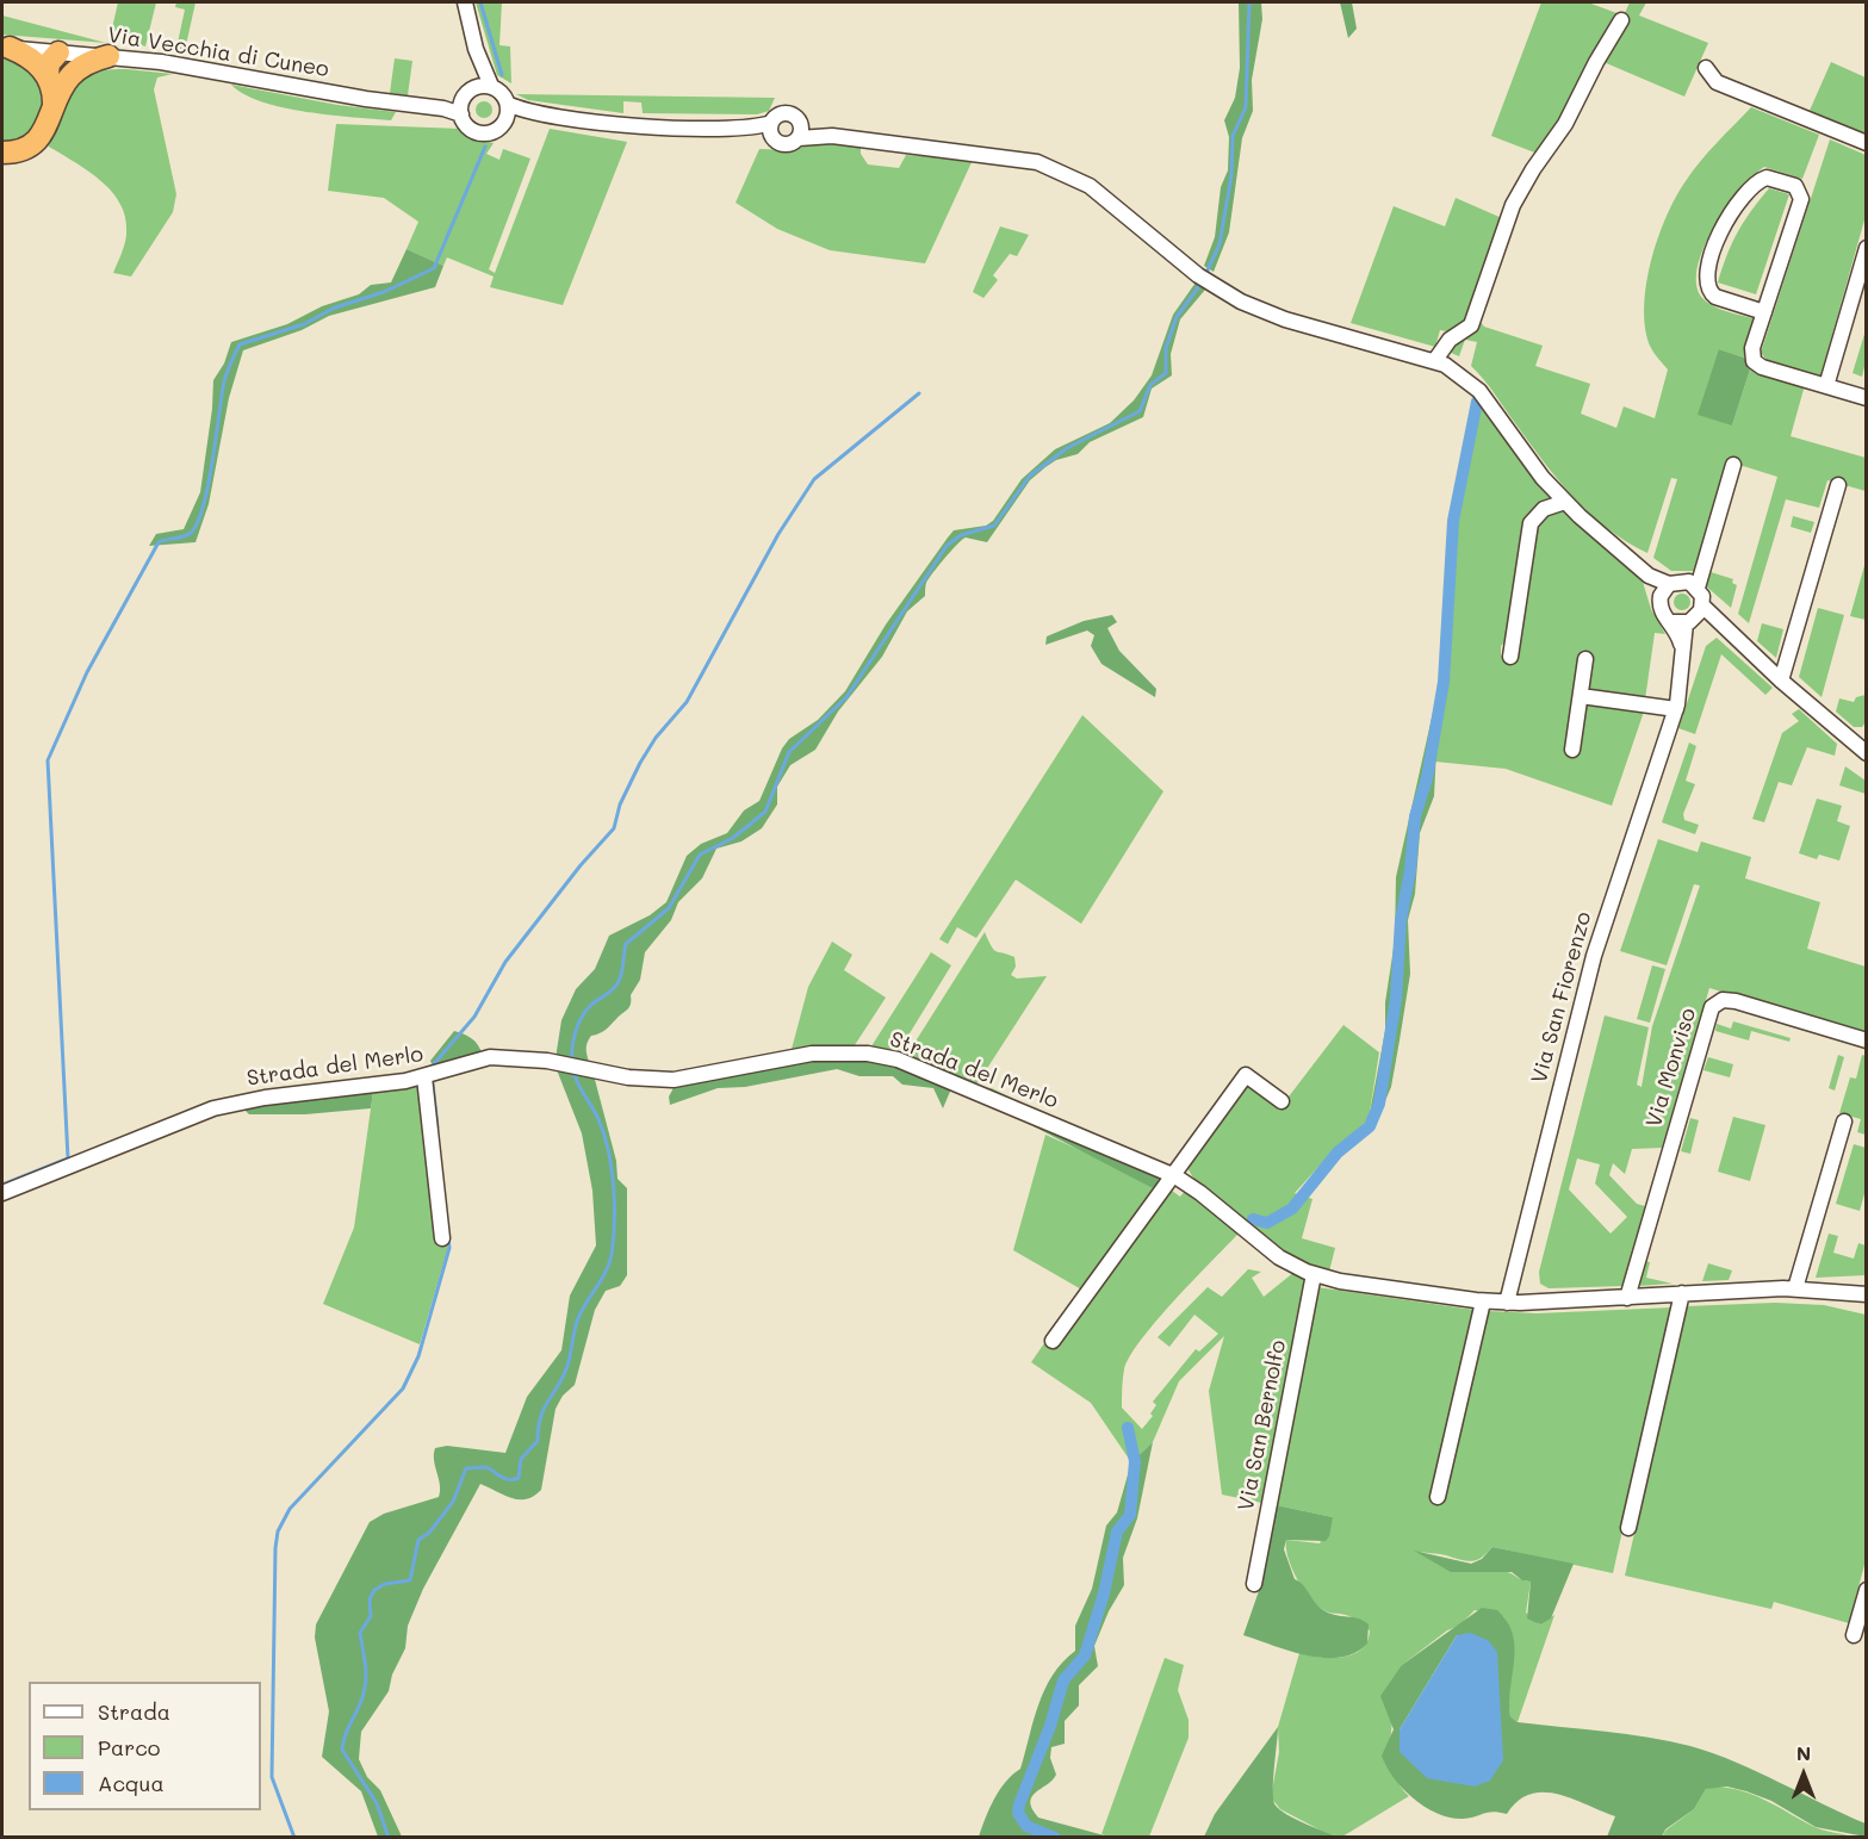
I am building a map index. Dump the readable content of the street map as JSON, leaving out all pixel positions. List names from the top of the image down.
{
  "streets": {
    "street": [
      "Via Vecchia di Cuneo",
      "Via San Fiorenzo",
      "Strada del Merlo",
      "Via Monviso",
      "Via San Bernolfo"
    ]
  },
  "legend": ["Strada", "Parco", "Acqua"],
  "north": "top"
}
